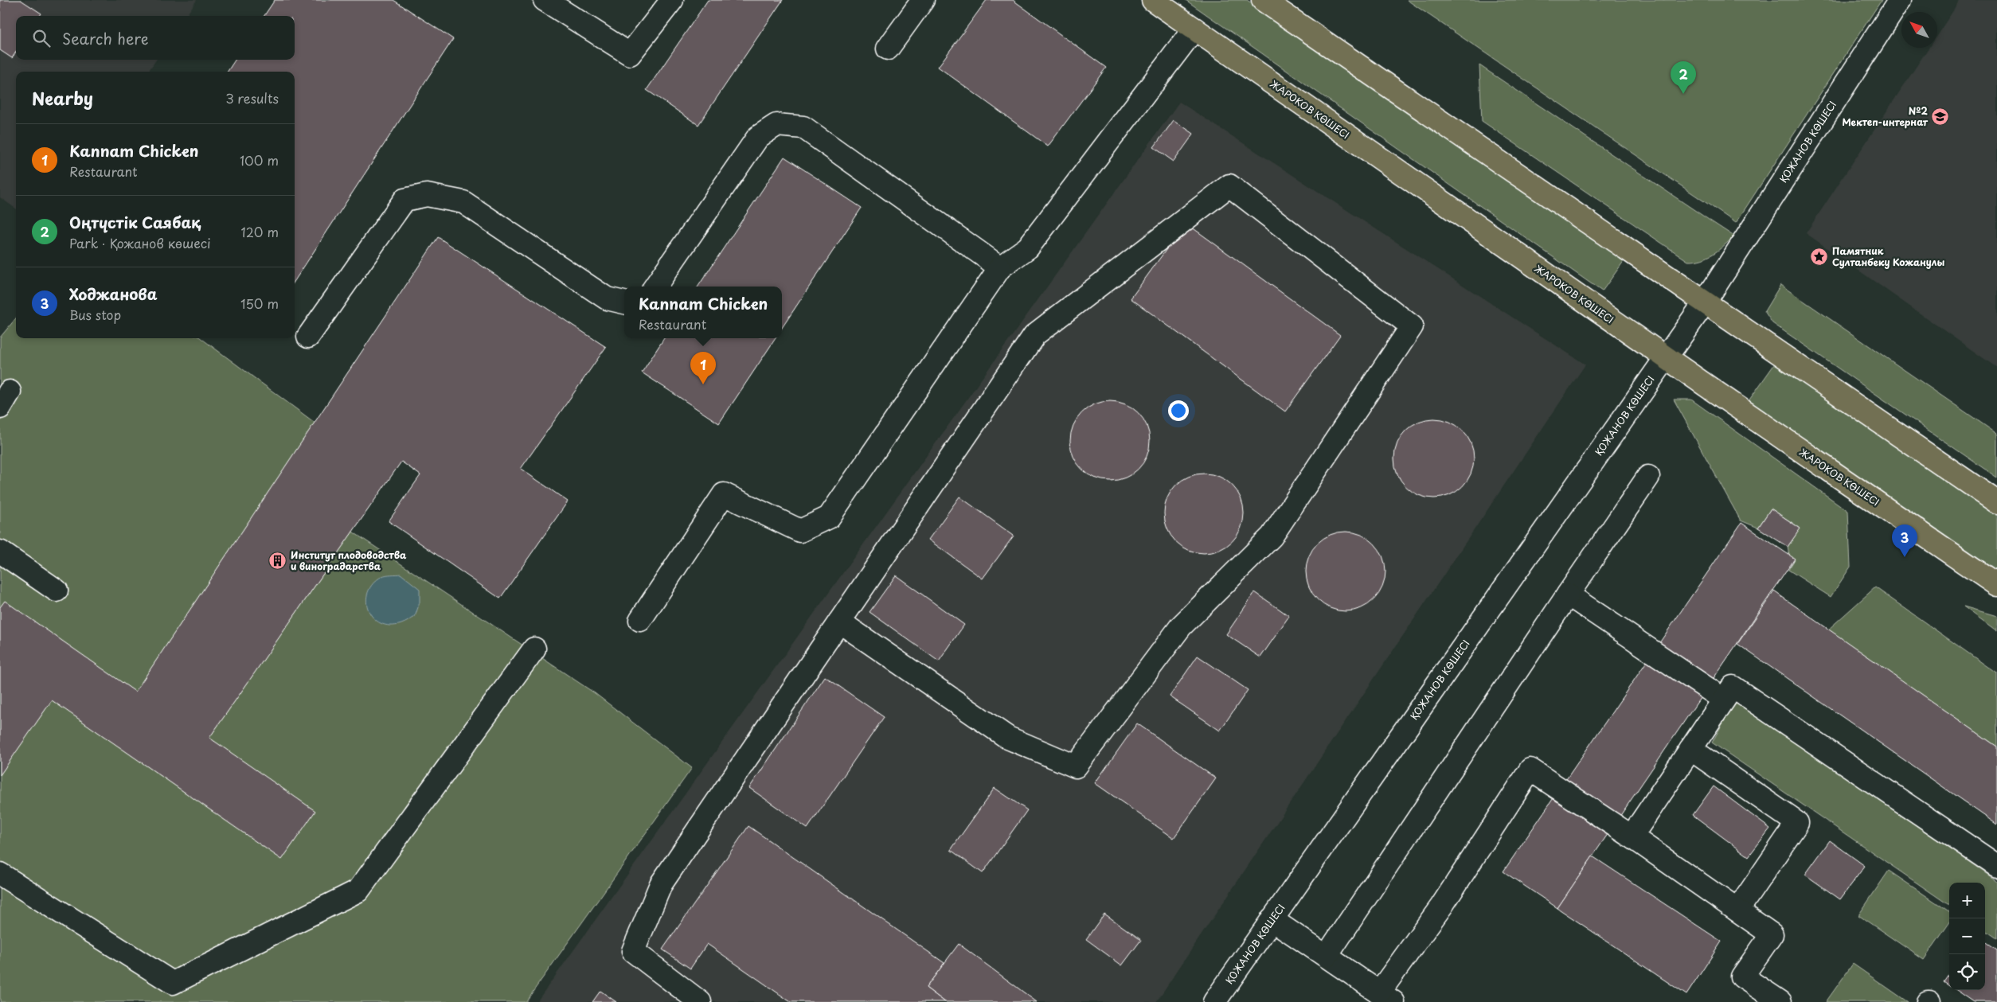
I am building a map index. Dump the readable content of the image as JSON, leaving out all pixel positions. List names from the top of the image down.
{
  "streets": {
    "main road": ["ЖАРОКОВ КӨШЕСІ"],
    "street": ["ҚОЖАНОВ КӨШЕСІ"]
  },
  "crossings": [
    ["ЖАРОКОВ КӨШЕСІ", "ҚОЖАНОВ КӨШЕСІ"]
  ],
  "places": {
    "school or university": ["№2 Мектеп-интернат"],
    "place": ["Памятник Султанбеку Кожанулы"],
    "building": ["Институт плодоводства и виноградарства"]
  },
  "north": "top left",
  "page": {
    "search": "Search here",
    "pins": ["2", "1", "3"],
    "heading": ["Nearby", "3 results"],
    "list": [
      {
        "mark": "1",
        "name": "Kannam Chicken",
        "note": "Restaurant",
        "value": "100 m"
      },
      {
        "mark": "2",
        "name": "Оңтүстік Саябақ",
        "note": "Park · Қожанов көшесі",
        "value": "120 m"
      },
      {
        "mark": "3",
        "name": "Ходжанова",
        "note": "Bus stop",
        "value": "150 m"
      }
    ],
    "popup": ["Kannam Chicken", "Restaurant"],
    "map_buttons": ["+", "−"]
  }
}
